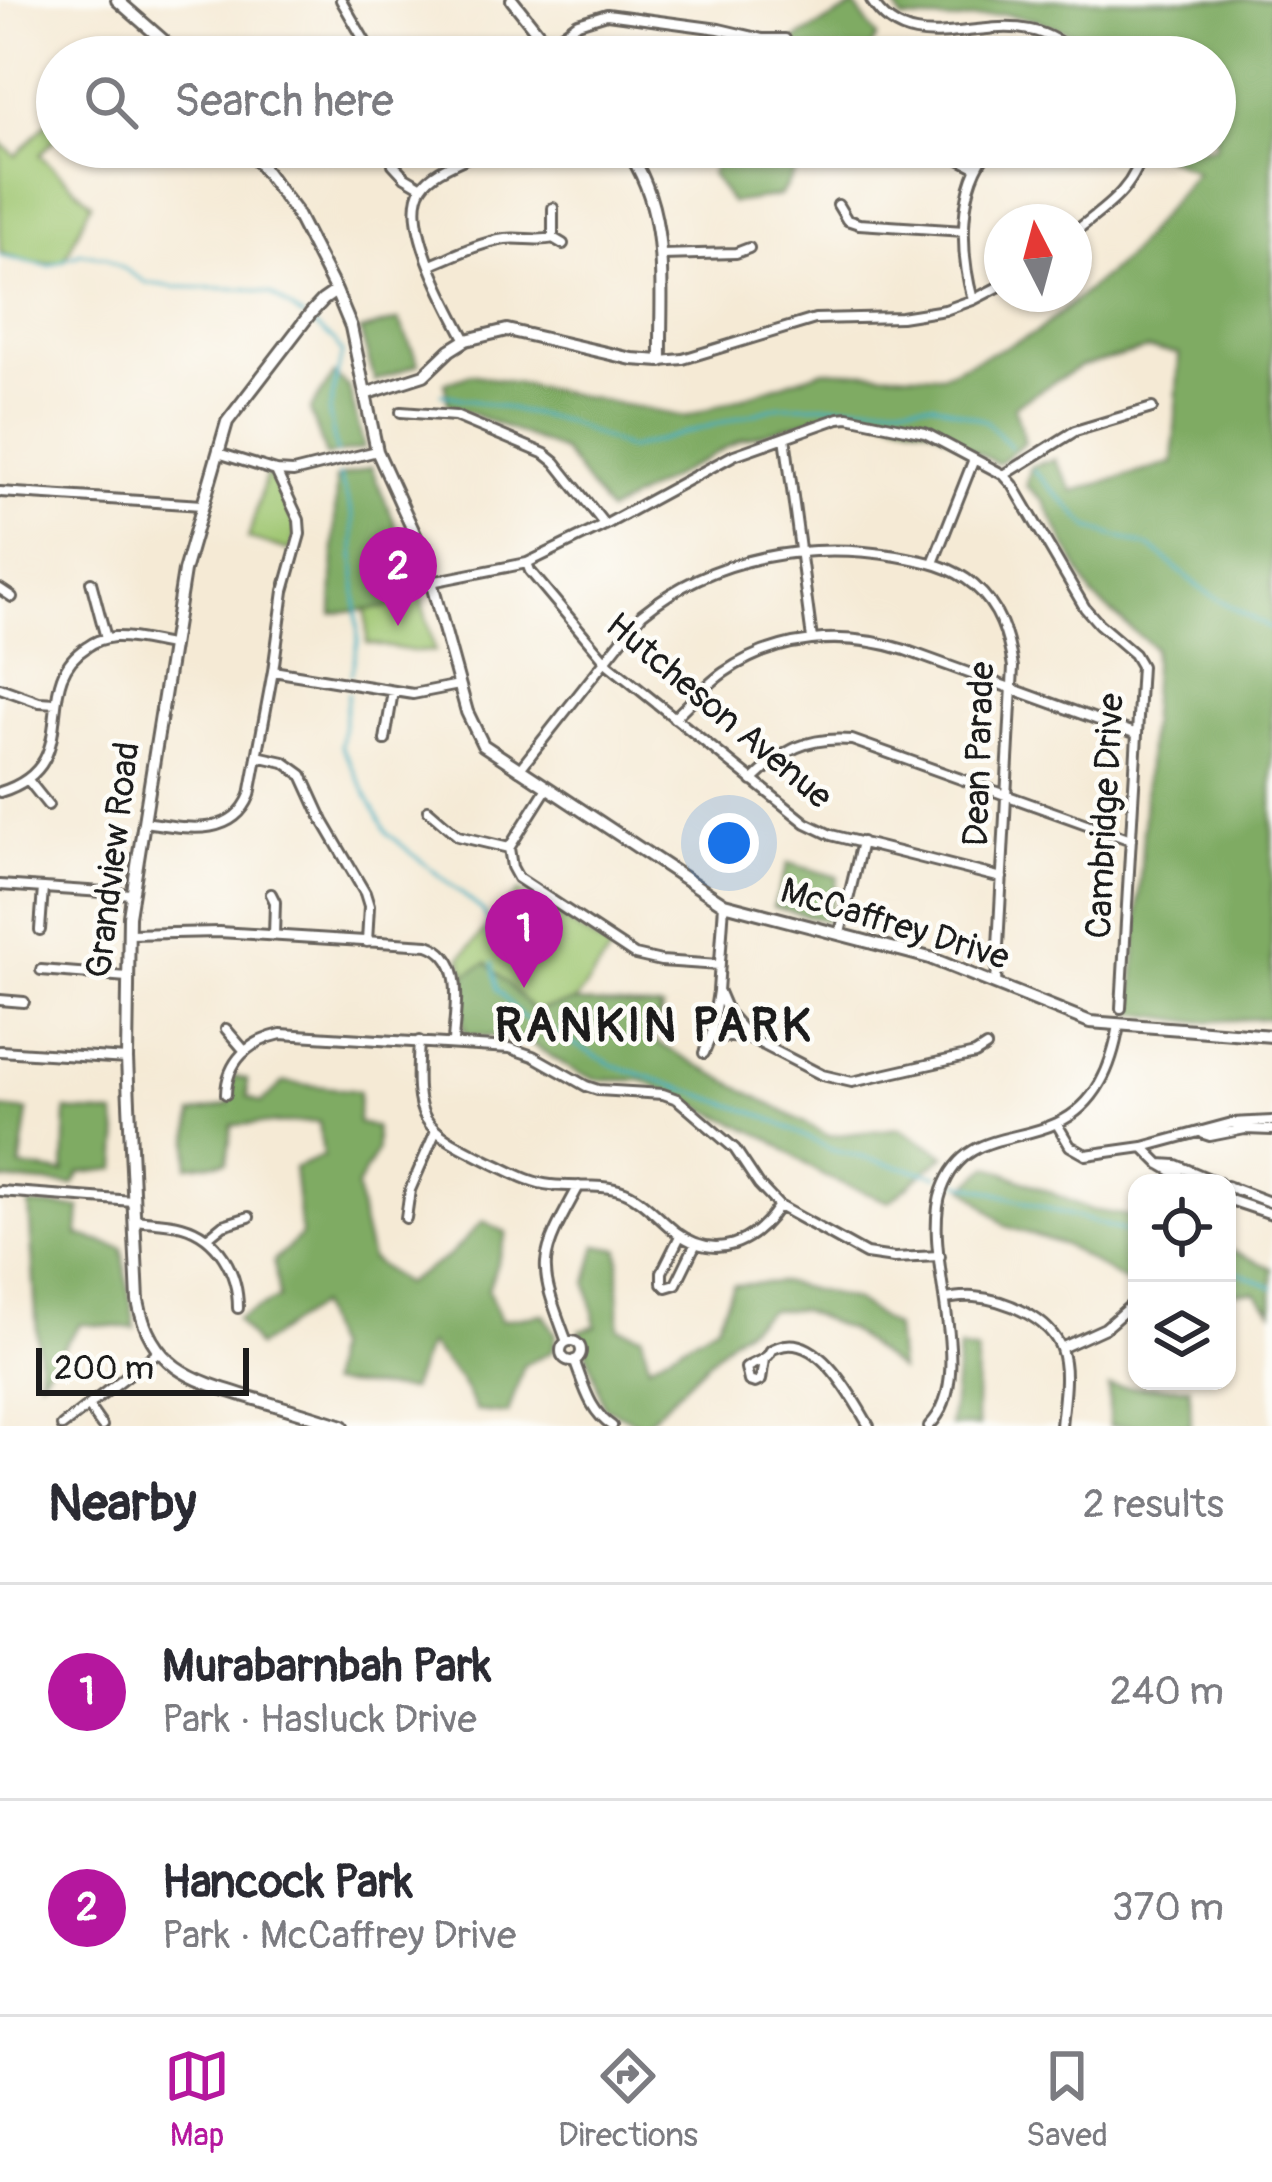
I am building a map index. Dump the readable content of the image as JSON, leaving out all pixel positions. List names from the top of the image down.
{
  "streets": {
    "street": [
      "Hutcheson Avenue",
      "Dean Parade",
      "Cambridge Drive",
      "Grandview Road",
      "McCaffrey Drive"
    ]
  },
  "crossings": [
    ["Hutcheson Avenue", "Dean Parade"],
    ["Hutcheson Avenue", "Cambridge Drive"],
    ["Dean Parade", "McCaffrey Drive"],
    ["Grandview Road", "McCaffrey Drive"]
  ],
  "districts": ["RANKIN PARK"],
  "scale_bar": "200 m",
  "north": "top",
  "page": {
    "search": "Search here",
    "pins": ["2", "1"],
    "scale": "200 m",
    "heading": ["Nearby", "2 results"],
    "list": [
      {
        "mark": "1",
        "name": "Murabarnbah Park",
        "note": "Park · Hasluck Drive",
        "value": "240 m"
      },
      {
        "mark": "2",
        "name": "Hancock Park",
        "note": "Park · McCaffrey Drive",
        "value": "370 m"
      }
    ],
    "nav": ["Map", "Directions", "Saved"]
  }
}
